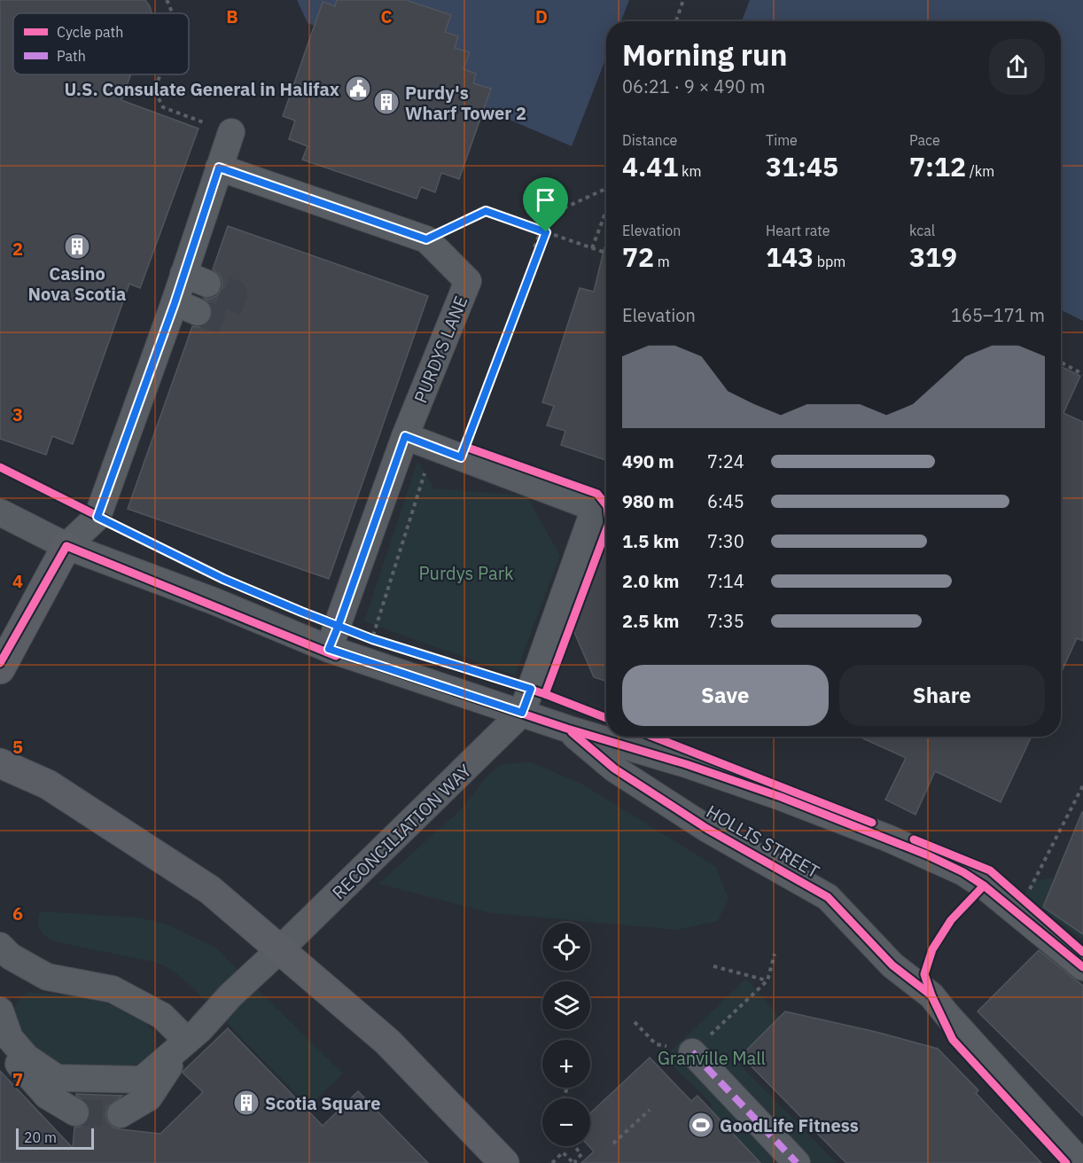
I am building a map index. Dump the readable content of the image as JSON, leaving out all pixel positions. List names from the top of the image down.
{
  "streets": {
    "street": ["PURDYS LANE", "RECONCILIATION WAY", "HOLLIS STREET"]
  },
  "parks": ["Purdys Park", "Granville Mall"],
  "places": {
    "public building": ["U.S. Consulate General in Halifax"],
    "building": ["Purdy's Wharf Tower 2", "Casino Nova Scotia", "Scotia Square"],
    "sports": ["GoodLife Fitness"]
  },
  "legend": ["Cycle path", "Path"],
  "scale_bar": "20 m",
  "page": {
    "heading": ["Morning run", "06:21 · 9 × 490 m"],
    "stats": [
      ["Distance", "4.41 km"],
      ["Time", "31:45"],
      ["Pace", "7:12 /km"],
      ["Elevation", "72 m"],
      ["Heart rate", "143 bpm"],
      ["kcal", "319"]
    ],
    "chart": ["Elevation", "165–171 m"],
    "list": [
      {
        "name": "490 m",
        "note": "7:24"
      },
      {
        "name": "980 m",
        "note": "6:45"
      },
      {
        "name": "1.5 km",
        "note": "7:30"
      },
      {
        "name": "2.0 km",
        "note": "7:14"
      },
      {
        "name": "2.5 km",
        "note": "7:35"
      }
    ],
    "buttons": ["Save", "Share"],
    "map_buttons": ["+", "−"],
    "scale": "20 m"
  },
  "grid": {
    "columns": ["B", "C", "D"],
    "rows": [
      "2",
      "3",
      "4",
      "5",
      "6",
      "7"
    ]
  }
}
